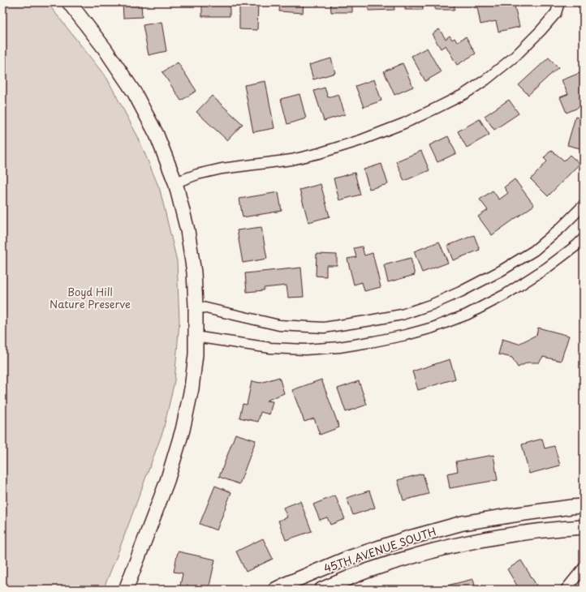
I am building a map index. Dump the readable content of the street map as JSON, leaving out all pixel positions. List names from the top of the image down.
{
  "streets": {
    "main road": ["45TH AVENUE SOUTH"]
  },
  "parks": ["Boyd Hill Nature Preserve"]
}
